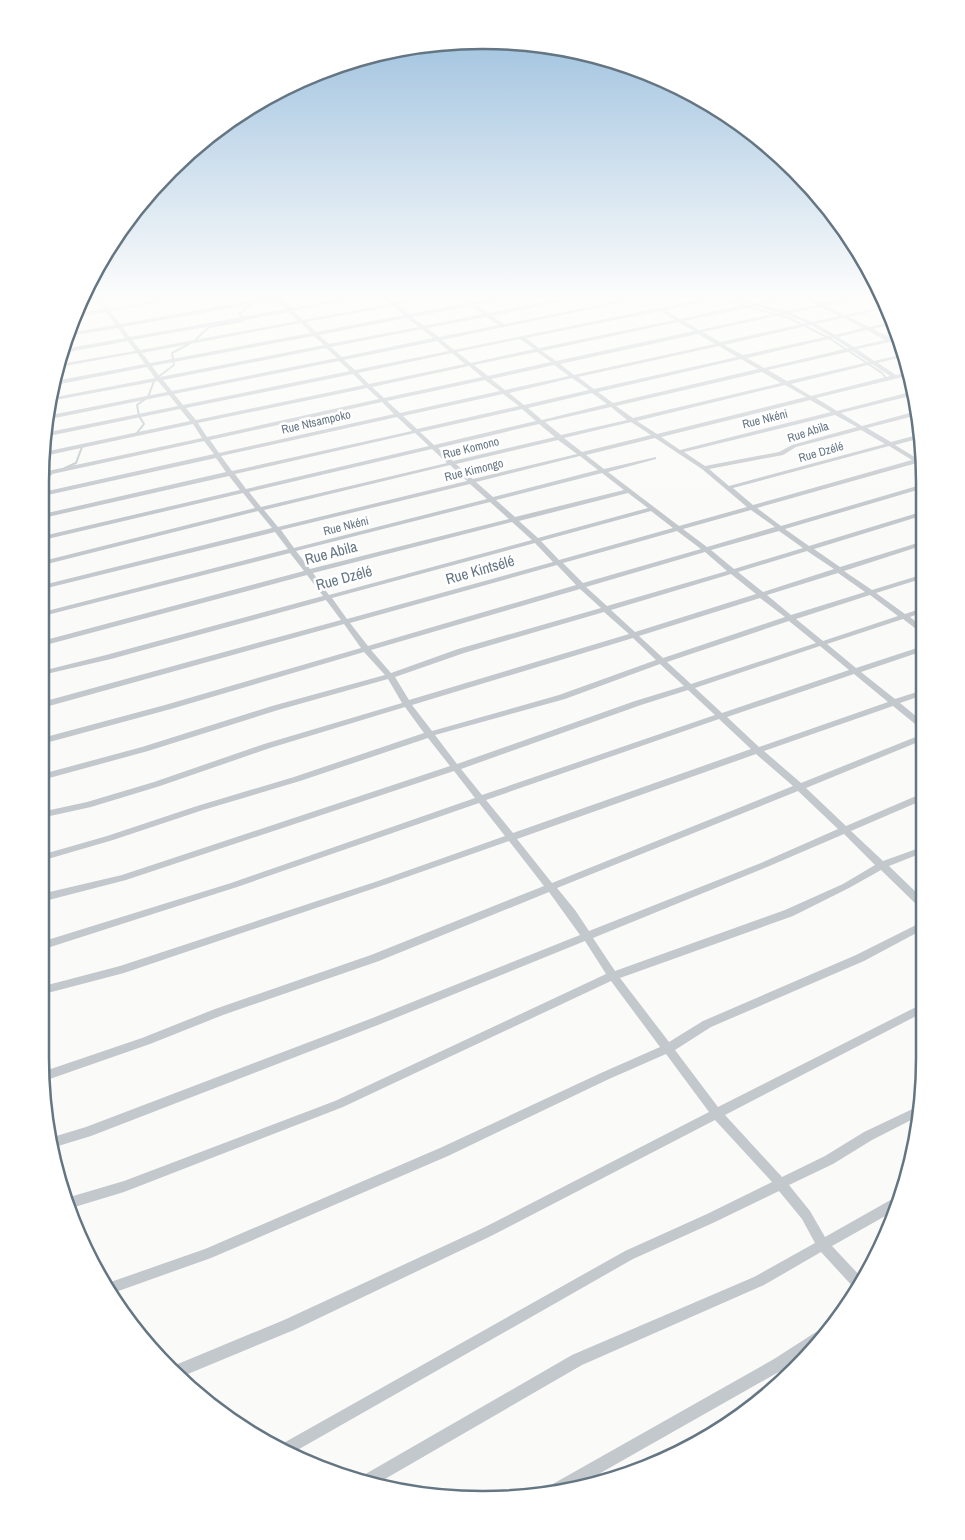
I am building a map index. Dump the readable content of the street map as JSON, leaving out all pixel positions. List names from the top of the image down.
{
  "streets": {
    "street": [
      "Rue Nkéni",
      "Rue Ntsampoko",
      "Rue Abila",
      "Rue Komono",
      "Rue Dzélé",
      "Rue Kimongo",
      "Rue Kintsélé"
    ]
  }
}
